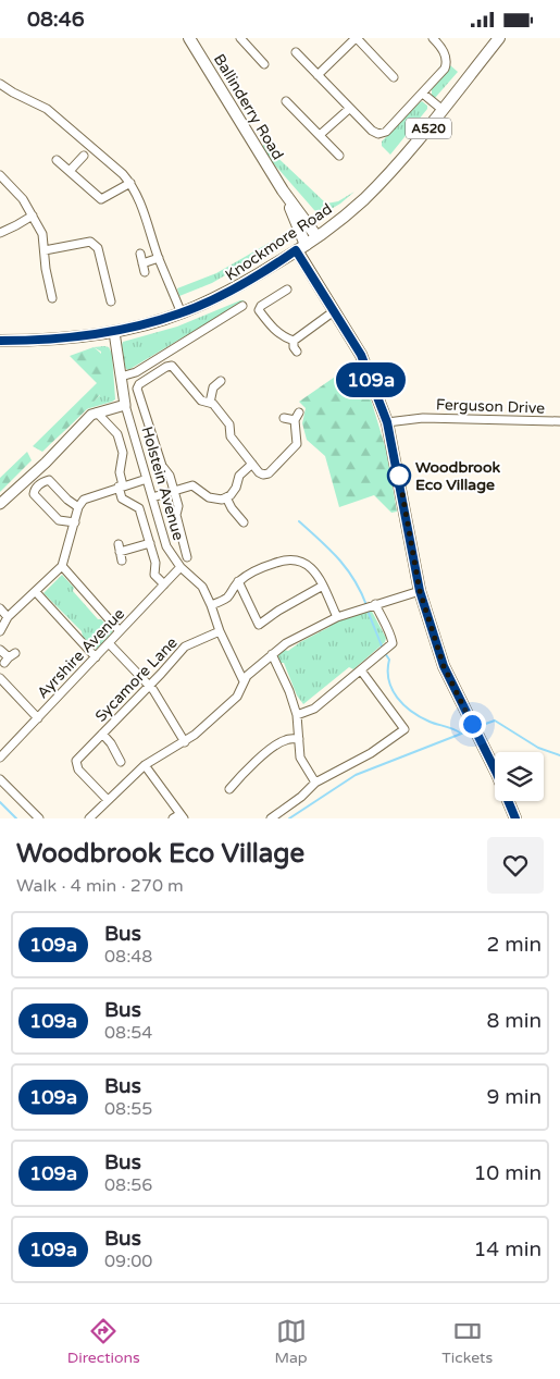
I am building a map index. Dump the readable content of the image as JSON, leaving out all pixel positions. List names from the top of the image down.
{
  "streets": {
    "main road": ["Ballinderry Road", "A520", "Knockmore Road"],
    "street": [
      "Ferguson Drive",
      "Holstein Avenue",
      "Ayrshire Avenue",
      "Sycamore Lane"
    ]
  },
  "crossings": [
    ["Ballinderry Road", "Knockmore Road"],
    ["Ballinderry Road", "Ferguson Drive"],
    ["Holstein Avenue", "Ayrshire Avenue"],
    ["Holstein Avenue", "Sycamore Lane"]
  ],
  "places": ["Woodbrook Eco Village"],
  "lines": ["bus line 109a"],
  "page": {
    "status": "08:46",
    "on_map": "109a",
    "heading": ["Woodbrook Eco Village", "Walk · 4 min · 270 m"],
    "list": [
      {
        "mark": "109a",
        "name": "Bus",
        "note": "08:48",
        "value": "2 min"
      },
      {
        "mark": "109a",
        "name": "Bus",
        "note": "08:54",
        "value": "8 min"
      },
      {
        "mark": "109a",
        "name": "Bus",
        "note": "08:55",
        "value": "9 min"
      },
      {
        "mark": "109a",
        "name": "Bus",
        "note": "08:56",
        "value": "10 min"
      },
      {
        "mark": "109a",
        "name": "Bus",
        "note": "09:00",
        "value": "14 min"
      }
    ],
    "tabs": ["Directions", "Map", "Tickets"]
  }
}
